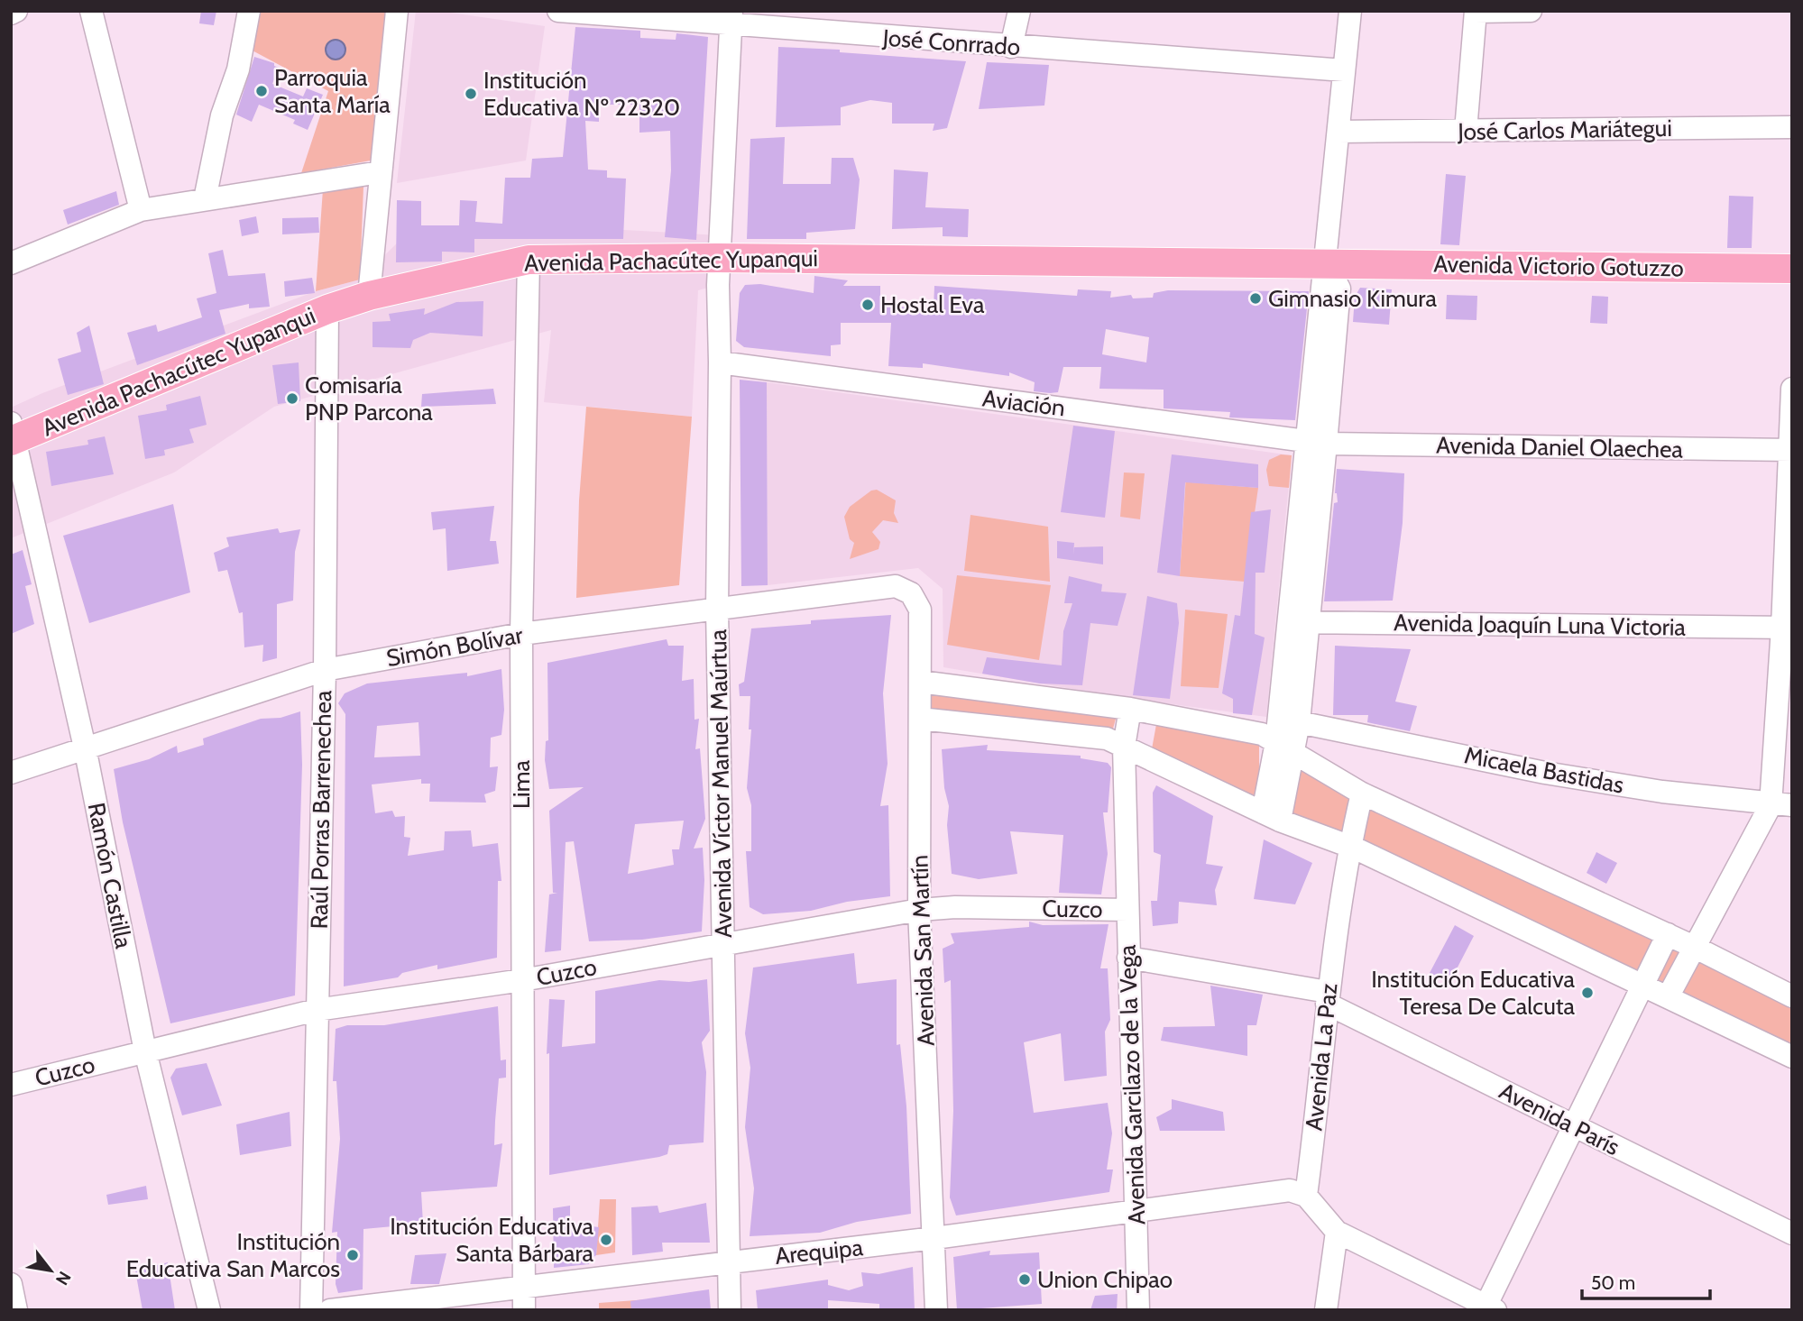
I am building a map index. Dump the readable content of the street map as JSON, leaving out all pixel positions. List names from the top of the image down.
{
  "streets": {
    "main road": ["Avenida Pachacútec Yupanqui", "Avenida Victorio Gotuzzo"],
    "street": [
      "José Conrrado",
      "José Carlos Mariátegui",
      "Aviación",
      "Avenida Daniel Olaechea",
      "Avenida Joaquín Luna Victoria",
      "Simón Bolívar",
      "Micaela Bastidas",
      "Avenida Víctor Manuel Maúrtua",
      "Lima",
      "Raúl Porras Barrenechea",
      "Ramón Castilla",
      "Cuzco",
      "Avenida San Martín",
      "Avenida La Paz",
      "Avenida Garcilazo de la Vega",
      "Avenida París",
      "Arequipa"
    ]
  },
  "crossings": [
    ["José Conrrado", "Avenida Víctor Manuel Maúrtua"],
    ["Avenida Pachacútec Yupanqui", "Avenida Victorio Gotuzzo"],
    ["Avenida Pachacútec Yupanqui", "Avenida Víctor Manuel Maúrtua"],
    ["Avenida Pachacútec Yupanqui", "Lima"],
    ["Avenida Pachacútec Yupanqui", "Raúl Porras Barrenechea"],
    ["Avenida Pachacútec Yupanqui", "Ramón Castilla"],
    ["Aviación", "Avenida Daniel Olaechea"],
    ["Aviación", "Avenida Víctor Manuel Maúrtua"],
    ["Simón Bolívar", "Avenida Víctor Manuel Maúrtua"],
    ["Simón Bolívar", "Lima"],
    ["Simón Bolívar", "Raúl Porras Barrenechea"],
    ["Simón Bolívar", "Ramón Castilla"],
    ["Simón Bolívar", "Avenida San Martín"],
    ["Avenida Víctor Manuel Maúrtua", "Cuzco"],
    ["Avenida Víctor Manuel Maúrtua", "Arequipa"],
    ["Lima", "Cuzco"],
    ["Lima", "Arequipa"],
    ["Raúl Porras Barrenechea", "Cuzco"],
    ["Ramón Castilla", "Cuzco"],
    ["Cuzco", "Avenida San Martín"],
    ["Cuzco", "Avenida Garcilazo de la Vega"],
    ["Avenida San Martín", "Arequipa"],
    ["Avenida La Paz", "Avenida París"],
    ["Avenida La Paz", "Arequipa"],
    ["Avenida Garcilazo de la Vega", "Arequipa"]
  ],
  "places": [
    "Parroquia Santa María",
    "Institución Educativa Nº 22320",
    "Gimnasio Kimura",
    "Hostal Eva",
    "Comisaría PNP Parcona",
    "Institución Educativa Teresa De Calcuta",
    "Institución Educativa Santa Bárbara",
    "Institución Educativa San Marcos",
    "Union Chipao"
  ],
  "scale_bar": "50 m",
  "north": "bottom right"
}
